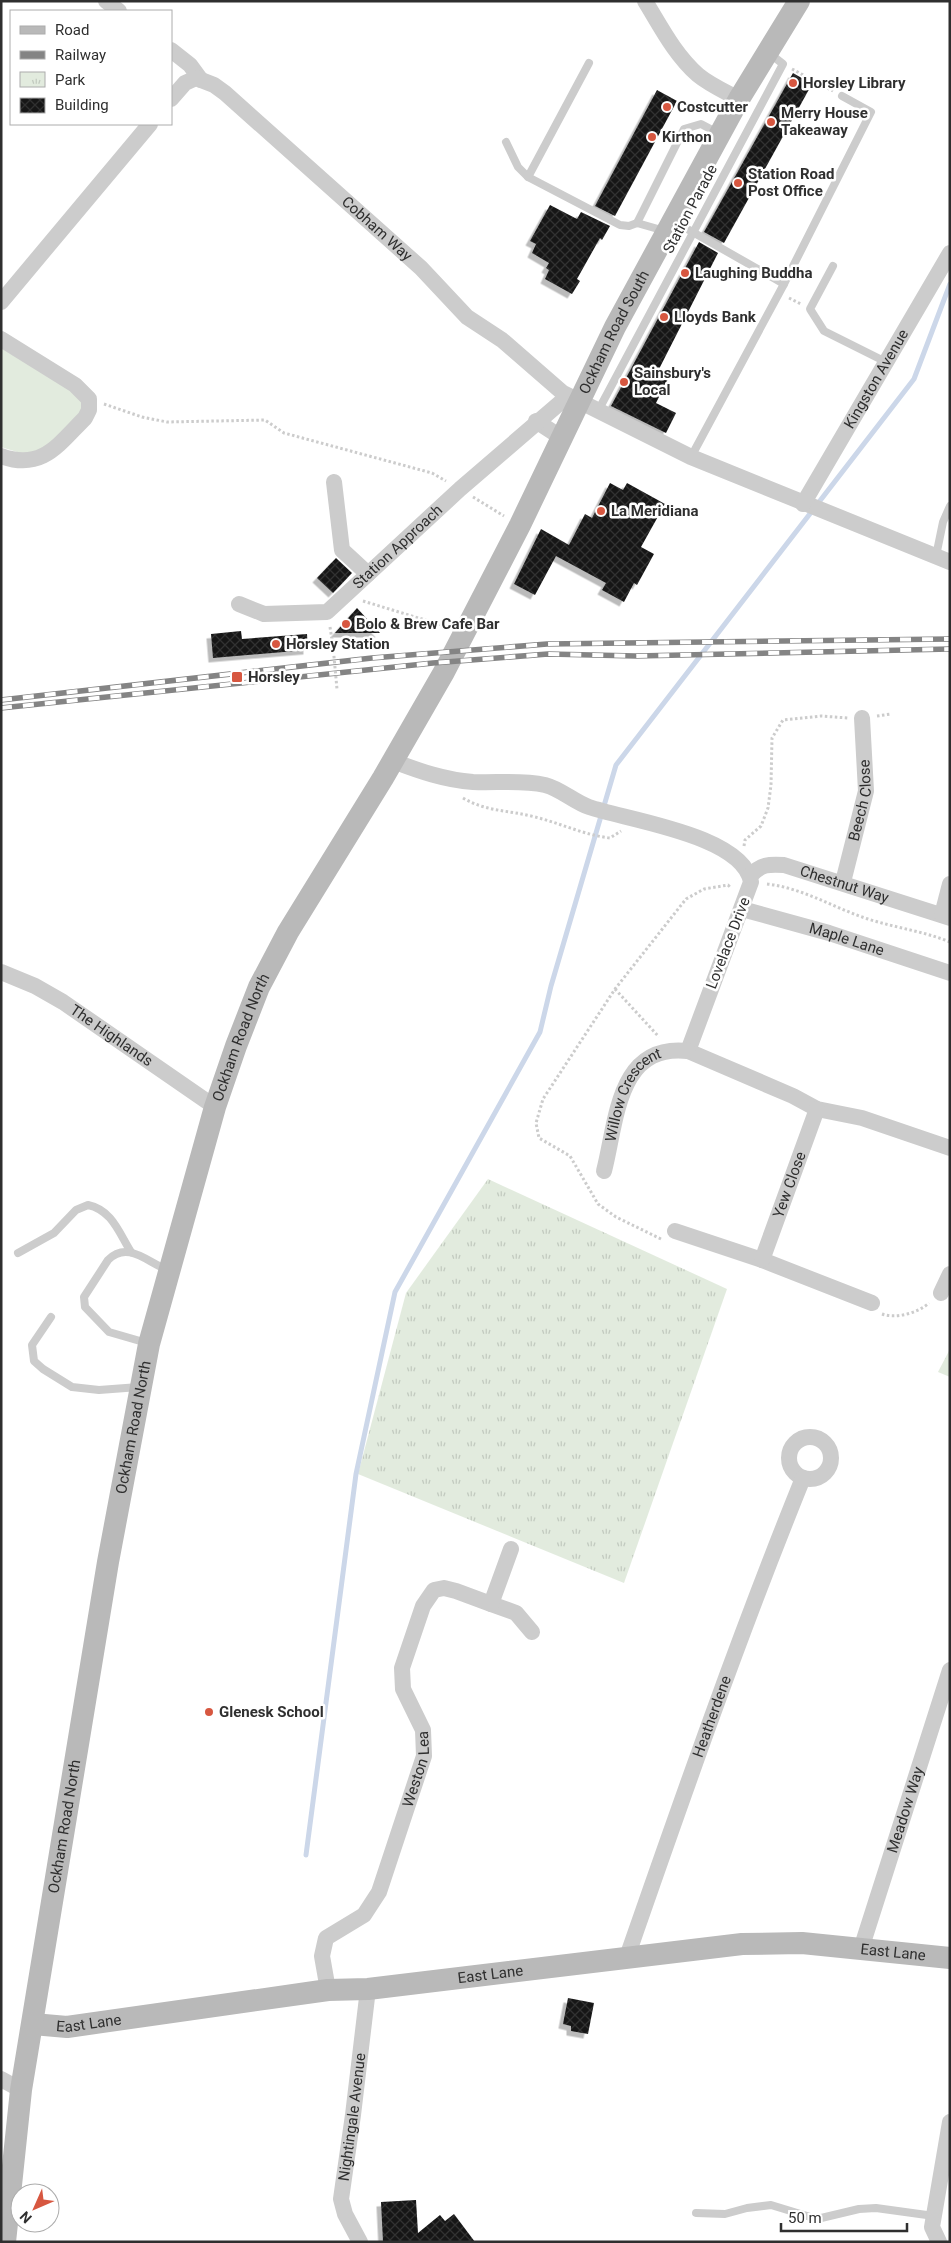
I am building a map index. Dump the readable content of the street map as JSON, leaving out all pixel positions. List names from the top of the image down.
{
  "streets": {
    "main road": ["Ockham Road South", "Ockham Road North", "East Lane"],
    "street": [
      "Cobham Way",
      "Kingston Avenue",
      "Station Approach",
      "Beech Close",
      "Chestnut Way",
      "Maple Lane",
      "Lovelace Drive",
      "The Highlands",
      "Willow Crescent",
      "Yew Close",
      "Heatherdene",
      "Weston Lea",
      "Meadow Way",
      "Nightingale Avenue"
    ],
    "lane": ["Station Parade"]
  },
  "crossings": [
    ["Station Parade", "Cobham Way"],
    ["Station Parade", "Ockham Road South"],
    ["Station Parade", "Station Approach"],
    ["Cobham Way", "Ockham Road South"],
    ["Cobham Way", "Station Approach"],
    ["Ockham Road South", "Station Approach"],
    ["Ockham Road South", "Ockham Road North"],
    ["Beech Close", "Chestnut Way"],
    ["Chestnut Way", "Lovelace Drive"],
    ["Maple Lane", "Lovelace Drive"],
    ["Lovelace Drive", "Willow Crescent"],
    ["The Highlands", "Ockham Road North"],
    ["Ockham Road North", "East Lane"],
    ["Heatherdene", "East Lane"],
    ["Weston Lea", "East Lane"],
    ["Meadow Way", "East Lane"],
    ["East Lane", "Nightingale Avenue"]
  ],
  "places": {
    "other": [
      "Horsley Library",
      "Costcutter",
      "Merry House Takeaway",
      "Kirthon",
      "Station Road Post Office",
      "Laughing Buddha",
      "Lloyds Bank",
      "Sainsbury's Local",
      "La Meridiana",
      "Bolo & Brew Cafe Bar",
      "Horsley Station",
      "Glenesk School"
    ],
    "transit": ["Horsley"]
  },
  "legend": [
    "Road",
    "Railway",
    "Park",
    "Building"
  ],
  "scale_bar": "50 m",
  "north": "bottom left"
}
